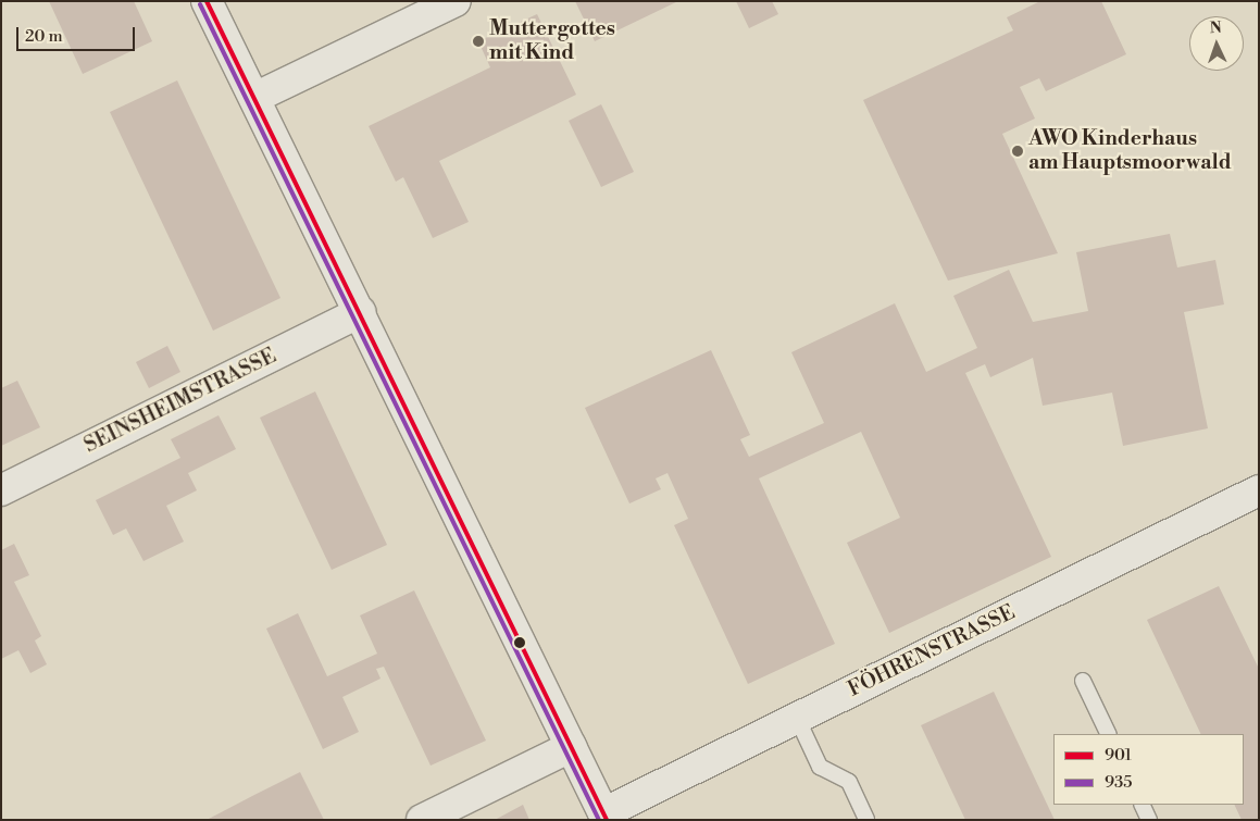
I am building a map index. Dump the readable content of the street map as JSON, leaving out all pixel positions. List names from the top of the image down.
{
  "streets": {
    "street": ["SEINSHEIMSTRASSE", "FÖHRENSTRASSE"]
  },
  "places": ["Muttergottes mit Kind", "AWO Kinderhaus am Hauptsmoorwald"],
  "lines": ["transit line 901", "transit line 935"],
  "legend": ["901", "935"],
  "scale_bar": "20 m",
  "north": "top"
}
